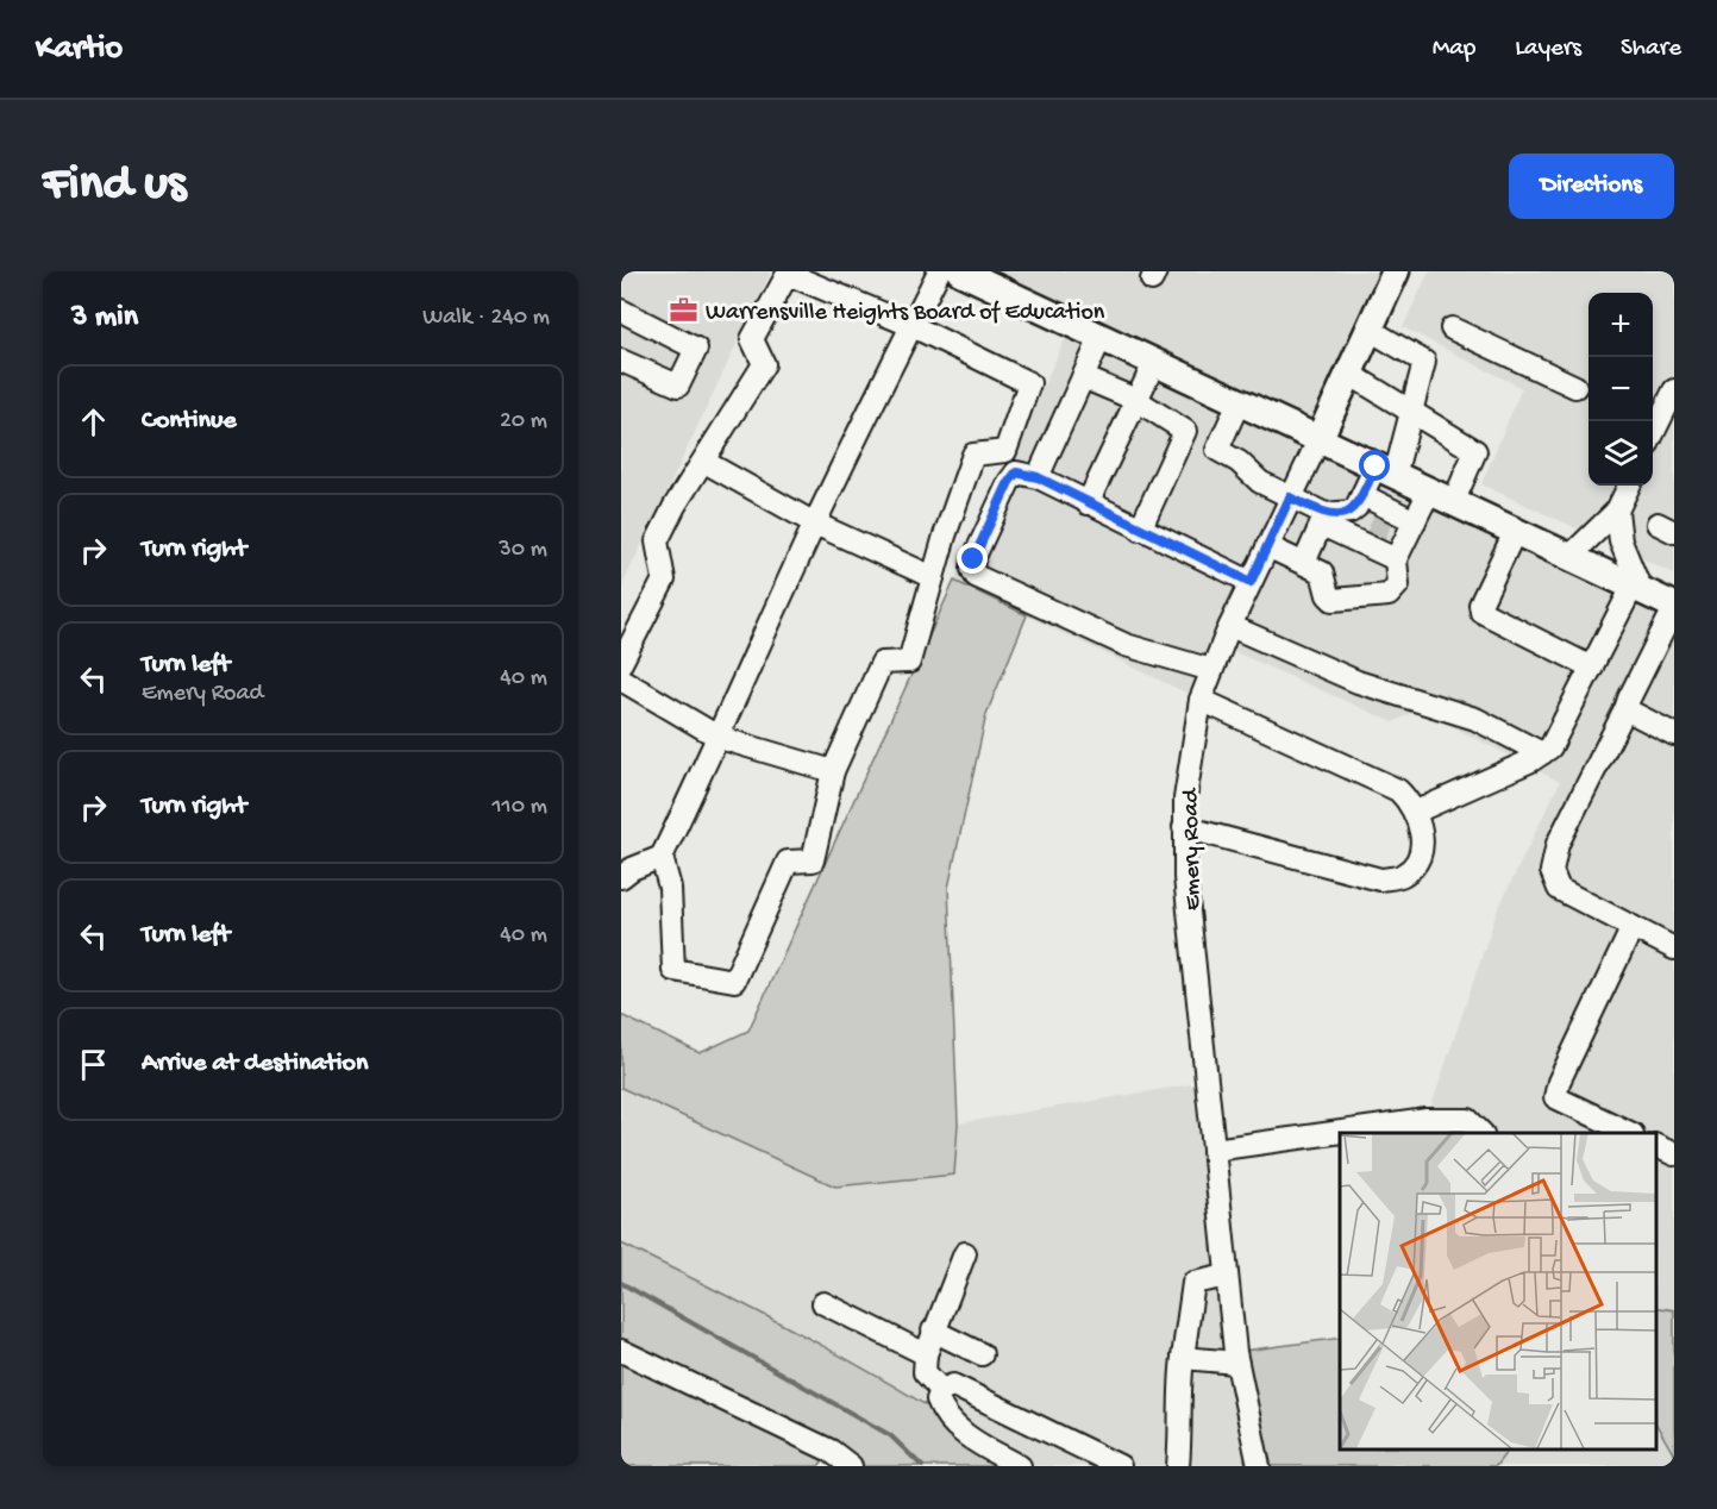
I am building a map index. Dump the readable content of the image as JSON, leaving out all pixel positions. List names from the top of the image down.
{
  "streets": {
    "main road": ["Emery Road"]
  },
  "places": {
    "office": ["Warrensville Heights Board of Education"]
  },
  "page": {
    "header": "Kartio",
    "nav": ["Map", "Layers", "Share"],
    "buttons": "Directions",
    "title": "Find us",
    "heading": ["3 min", "Walk · 240 m"],
    "map_buttons": ["+", "−"],
    "list": [
      ["Continue", "20 m"],
      ["Turn right", "30 m"],
      ["Turn left", "Emery Road", "40 m"],
      ["Turn right", "110 m"],
      ["Turn left", "40 m"],
      "Arrive at destination"
    ]
  }
}
